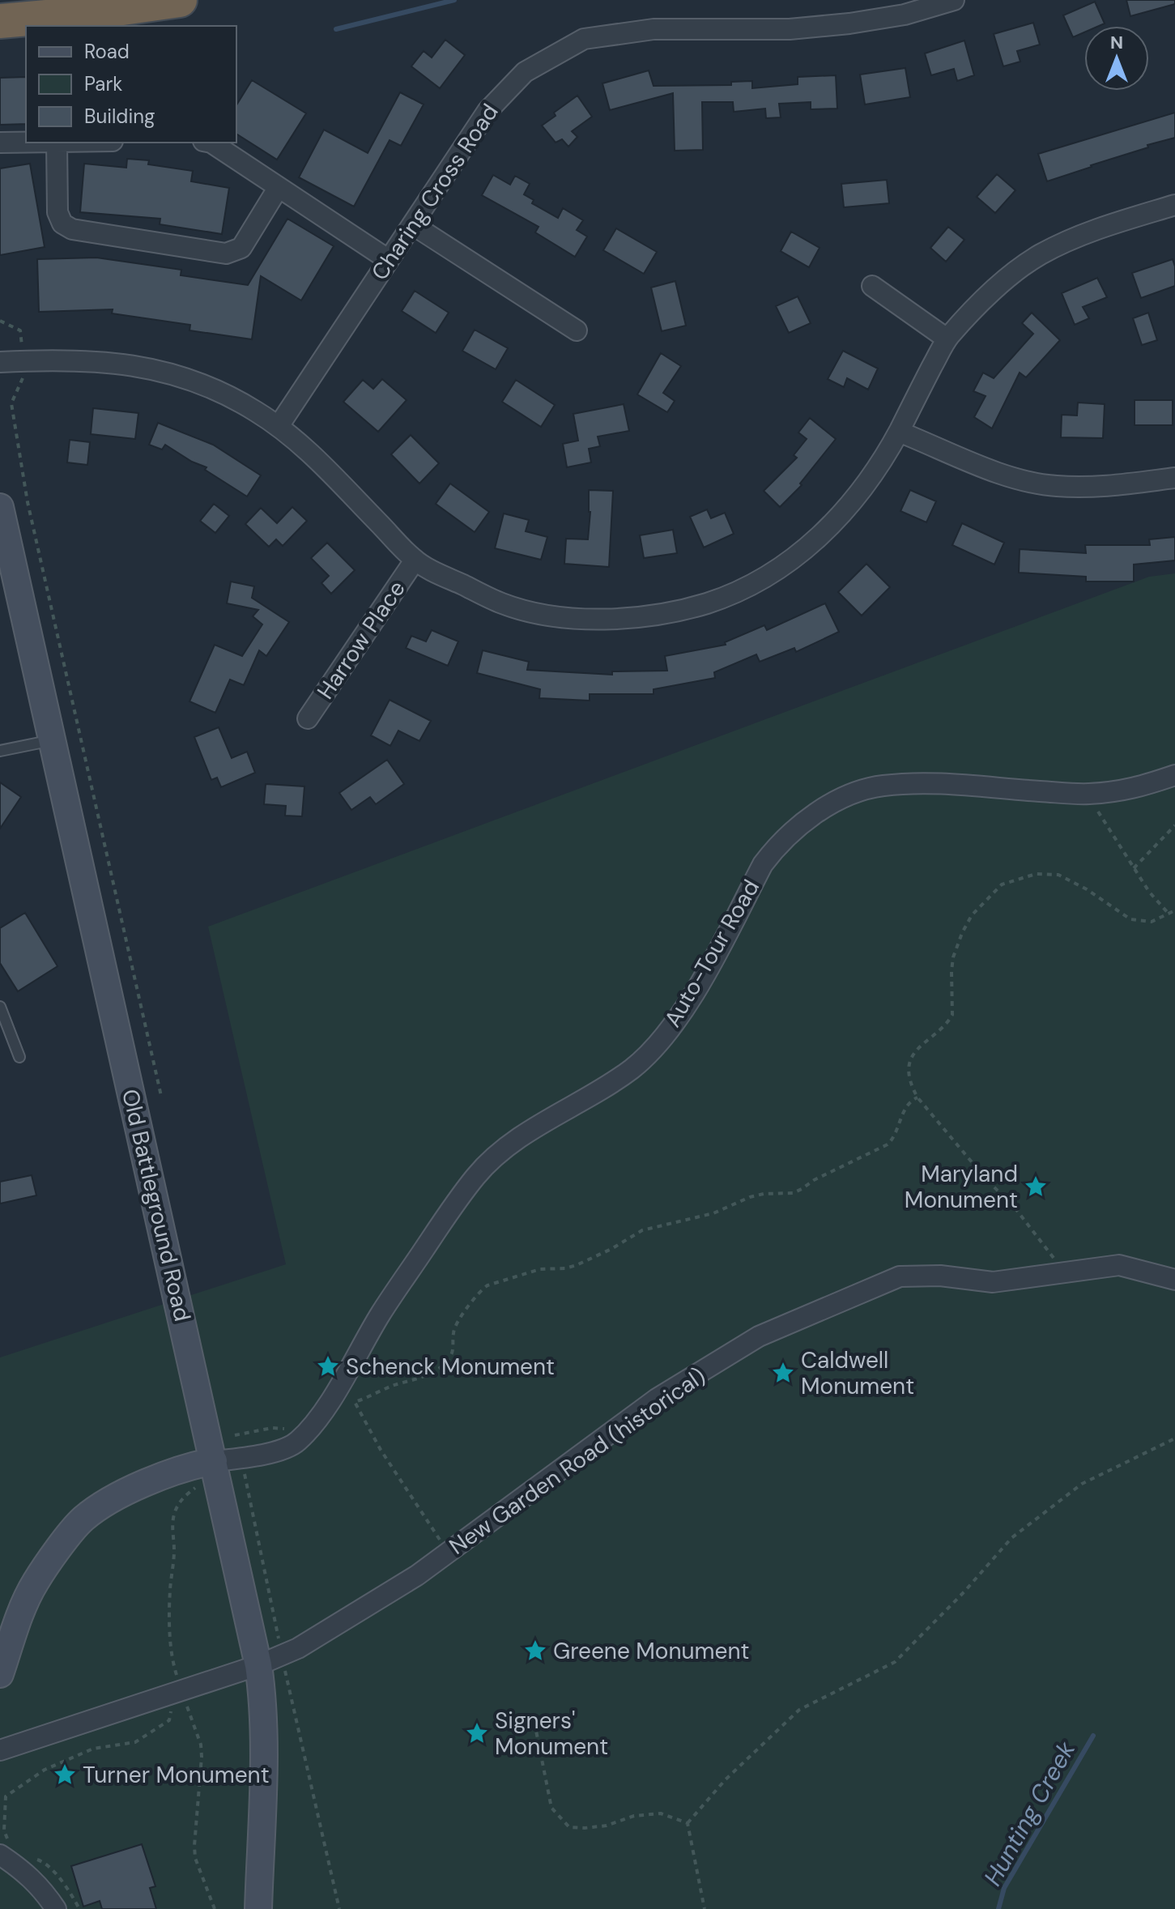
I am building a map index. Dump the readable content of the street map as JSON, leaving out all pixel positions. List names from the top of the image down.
{
  "streets": {
    "street": [
      "Charing Cross Road",
      "Harrow Place",
      "Auto-Tour Road",
      "Old Battleground Road",
      "New Garden Road (historical)"
    ]
  },
  "crossings": [
    ["Auto-Tour Road", "Old Battleground Road"],
    ["Old Battleground Road", "New Garden Road (historical)"]
  ],
  "water": ["Hunting Creek"],
  "places": {
    "place": [
      "Maryland Monument",
      "Schenck Monument",
      "Caldwell Monument",
      "Greene Monument",
      "Signers' Monument",
      "Turner Monument"
    ]
  },
  "legend": ["Road", "Park", "Building"],
  "north": "top"
}
